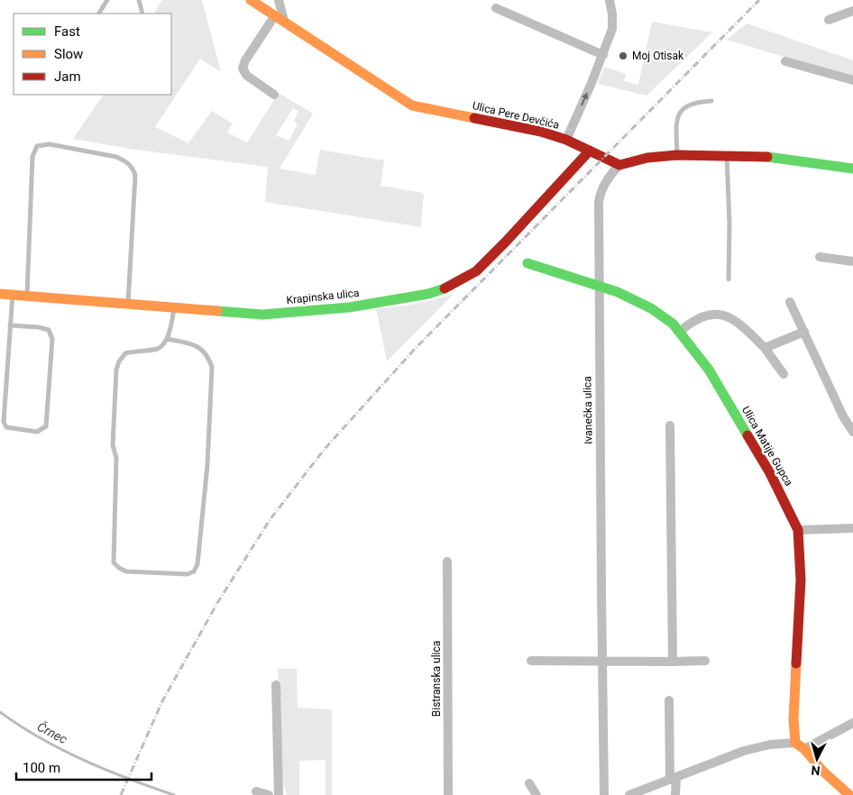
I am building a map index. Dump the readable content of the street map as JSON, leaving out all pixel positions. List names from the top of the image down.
{
  "streets": {
    "street": [
      "Ulica Pere Devčića",
      "Krapinska ulica",
      "Ivanečka ulica",
      "Ulica Matije Gupca",
      "Bistranska ulica"
    ]
  },
  "crossings": [
    ["Ulica Pere Devčića", "Krapinska ulica"],
    ["Ulica Pere Devčića", "Ivanečka ulica"],
    ["Ivanečka ulica", "Ulica Matije Gupca"]
  ],
  "water": ["Črnec"],
  "places": ["Moj Otisak"],
  "legend": ["Fast", "Slow", "Jam"],
  "scale_bar": "100 m",
  "north": "bottom"
}
